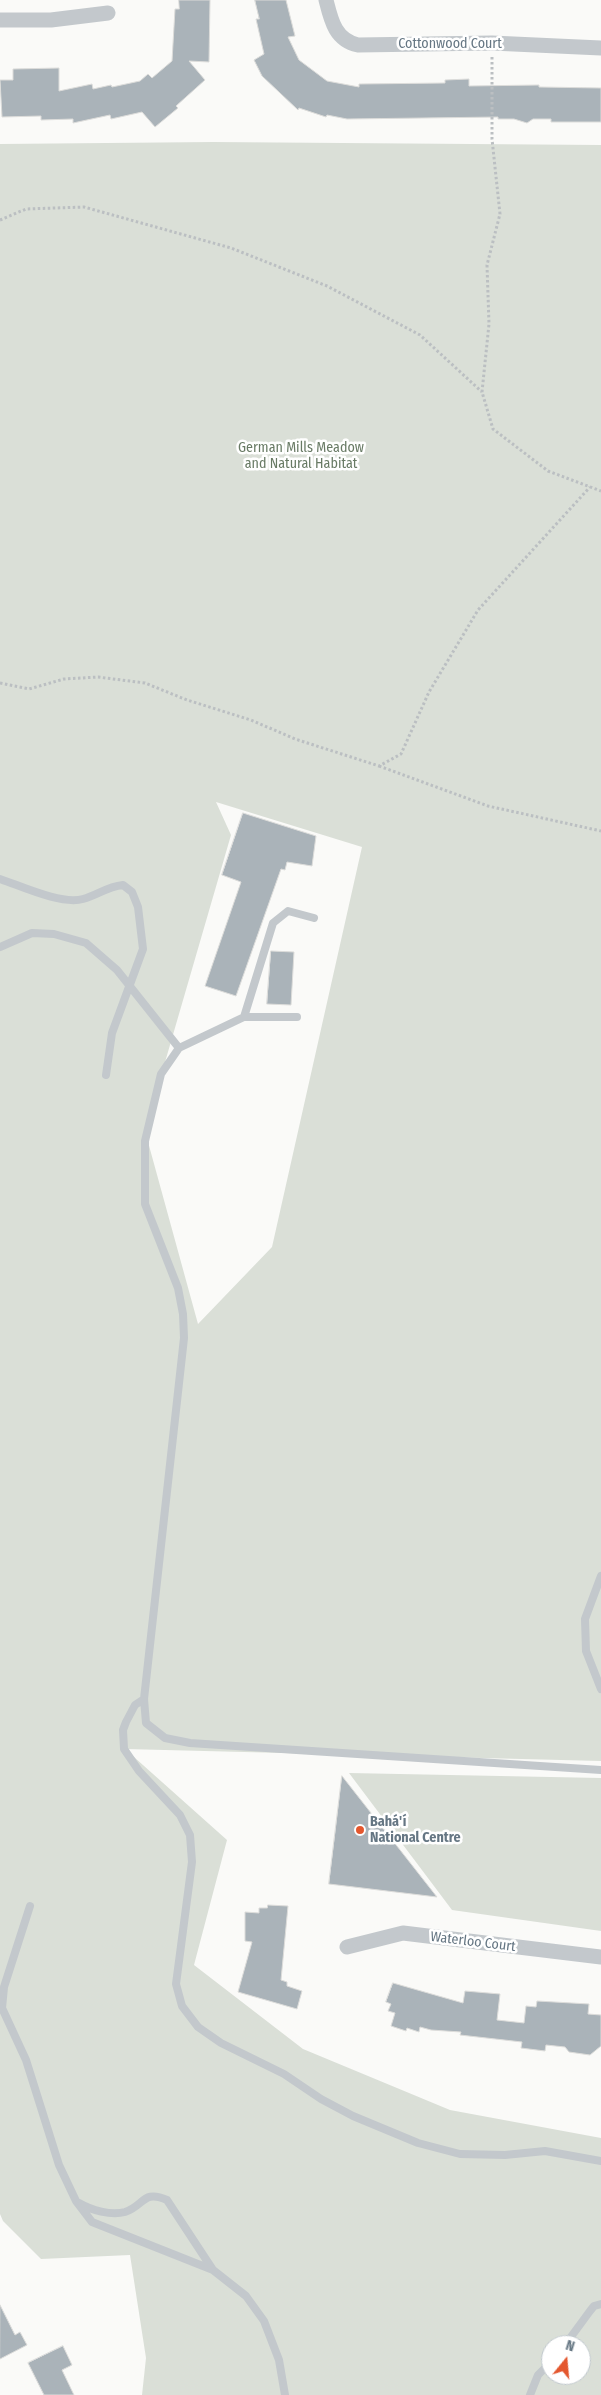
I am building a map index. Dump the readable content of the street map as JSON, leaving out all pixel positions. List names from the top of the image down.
{
  "streets": {
    "street": ["Cottonwood Court", "Waterloo Court"]
  },
  "parks": ["German Mills Meadow and Natural Habitat"],
  "places": ["Bahá'í National Centre"],
  "north": "top"
}
